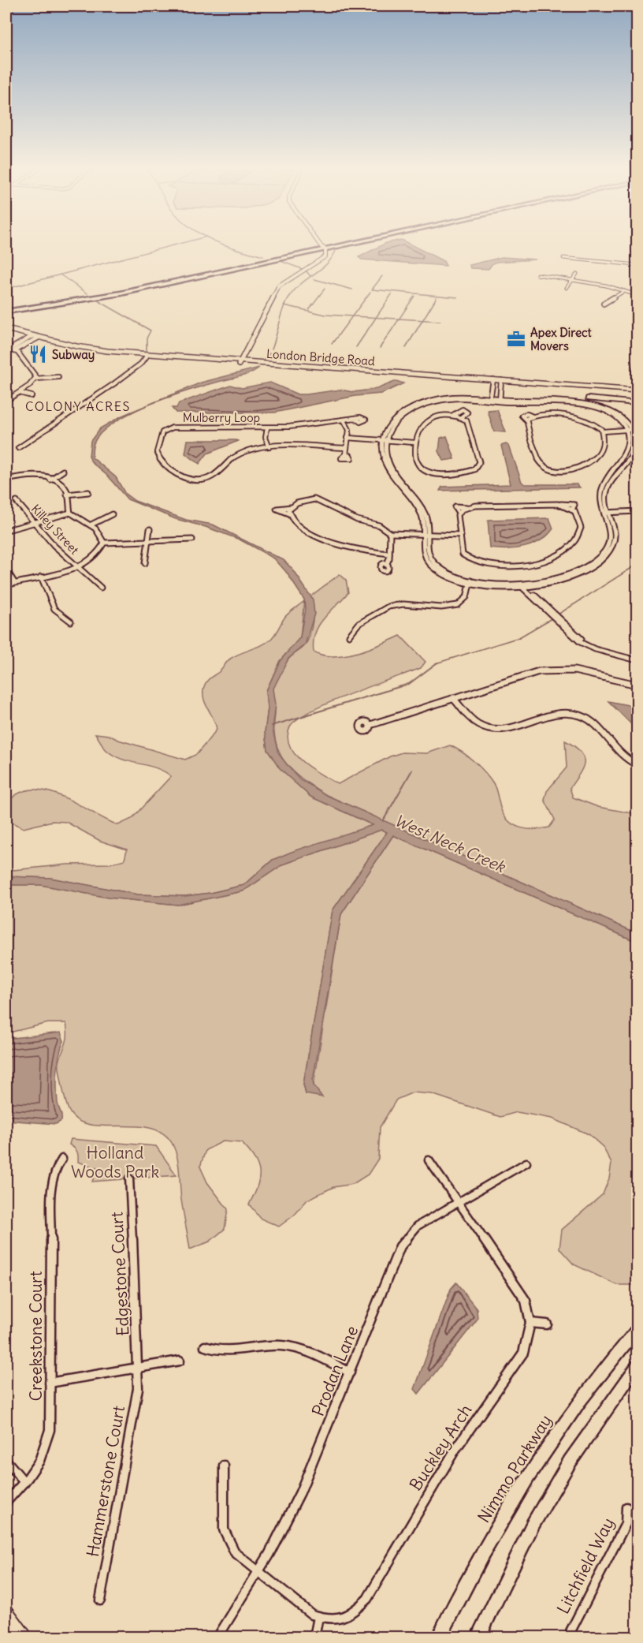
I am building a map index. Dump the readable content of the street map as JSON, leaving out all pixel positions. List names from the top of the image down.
{
  "streets": {
    "main road": ["London Bridge Road", "Nimmo Parkway"],
    "street": [
      "Mulberry Loop",
      "Killey Street",
      "Edgestone Court",
      "Creekstone Court",
      "Prodan Lane",
      "Buckley Arch",
      "Hammerstone Court",
      "Litchfield Way"
    ]
  },
  "crossings": [
    ["Edgestone Court", "Hammerstone Court"],
    ["Prodan Lane", "Buckley Arch"]
  ],
  "districts": ["COLONY ACRES"],
  "water": ["West Neck Creek"],
  "parks": ["Holland Woods Park"],
  "places": {
    "office": ["Apex Direct Movers"],
    "restaurant": ["Subway"]
  }
}
